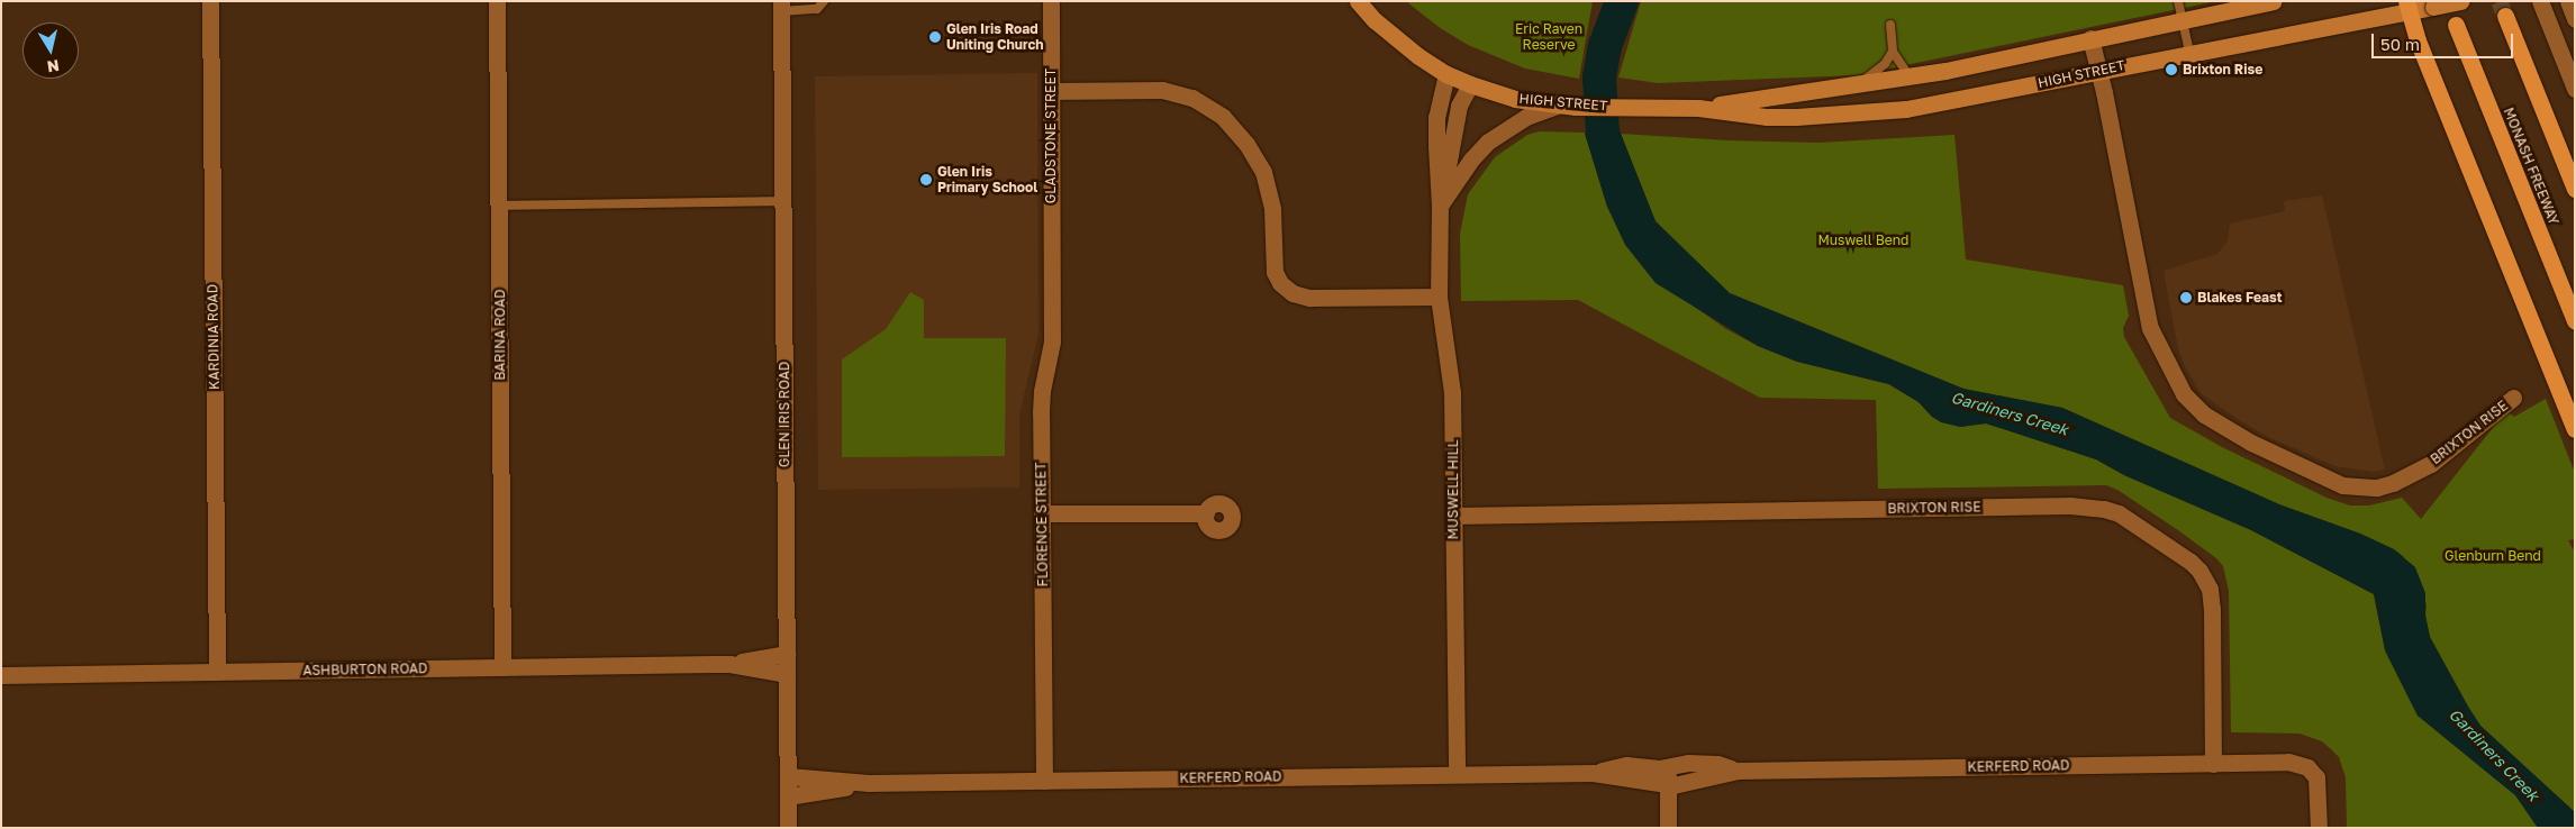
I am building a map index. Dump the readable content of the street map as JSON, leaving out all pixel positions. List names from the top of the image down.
{
  "streets": {
    "highway": ["MONASH FREEWAY"],
    "main road": ["HIGH STREET"],
    "street": [
      "GLADSTONE STREET",
      "BARINA ROAD",
      "KARDINIA ROAD",
      "GLEN IRIS ROAD",
      "BRIXTON RISE",
      "MUSWELL HILL",
      "FLORENCE STREET",
      "ASHBURTON ROAD",
      "KERFERD ROAD"
    ]
  },
  "crossings": [
    ["HIGH STREET", "BRIXTON RISE"],
    ["HIGH STREET", "MUSWELL HILL"],
    ["GLADSTONE STREET", "FLORENCE STREET"],
    ["BARINA ROAD", "ASHBURTON ROAD"],
    ["KARDINIA ROAD", "ASHBURTON ROAD"],
    ["GLEN IRIS ROAD", "ASHBURTON ROAD"],
    ["GLEN IRIS ROAD", "KERFERD ROAD"],
    ["BRIXTON RISE", "MUSWELL HILL"],
    ["BRIXTON RISE", "KERFERD ROAD"],
    ["MUSWELL HILL", "KERFERD ROAD"],
    ["FLORENCE STREET", "KERFERD ROAD"]
  ],
  "water": ["Gardiners Creek"],
  "parks": ["Eric Raven Reserve", "Muswell Bend", "Glenburn Bend"],
  "places": [
    "Glen Iris Road Uniting Church",
    "Brixton Rise",
    "Glen Iris Primary School",
    "Blakes Feast"
  ],
  "scale_bar": "50 m",
  "north": "bottom"
}
